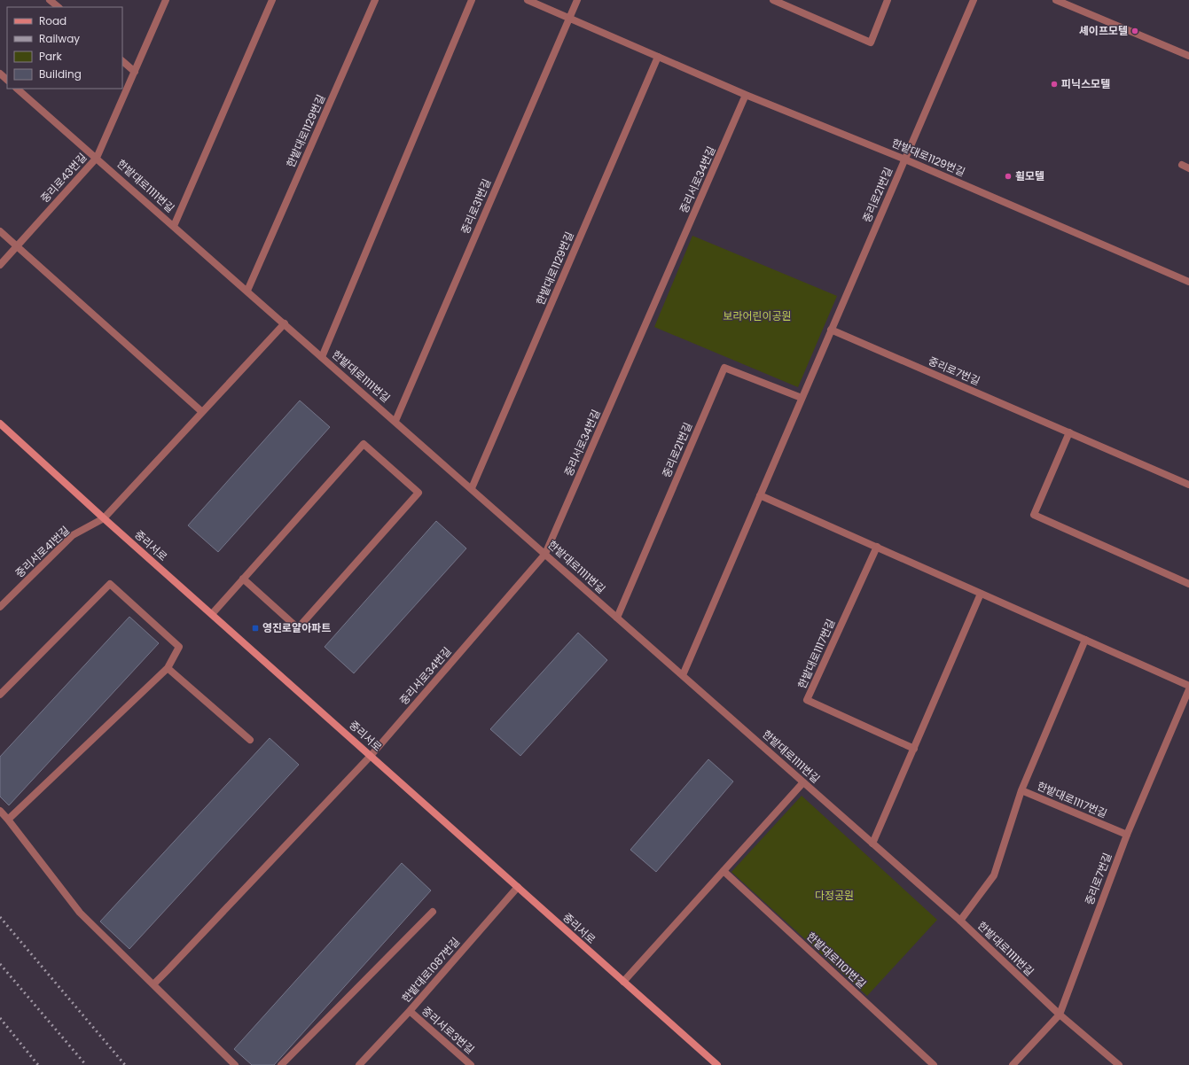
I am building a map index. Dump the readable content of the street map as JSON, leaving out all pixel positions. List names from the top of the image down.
{
  "streets": {
    "main road": ["중리서로"],
    "street": [
      "한밭대로1129번길",
      "중리로43번길",
      "중리서로34번길",
      "한밭대로1111번길",
      "중리로21번길",
      "중리로31번길",
      "중리로7번길",
      "중리서로41번길",
      "한밭대로1117번길",
      "한밭대로1101번길",
      "한밭대로1087번길",
      "중리서로3번길"
    ]
  },
  "crossings": [
    ["한밭대로1129번길", "중리서로34번길"],
    ["한밭대로1129번길", "한밭대로1111번길"],
    ["한밭대로1129번길", "중리로21번길"],
    ["한밭대로1129번길", "중리로31번길"],
    ["중리로43번길", "한밭대로1111번길"],
    ["중리서로34번길", "한밭대로1111번길"],
    ["중리서로34번길", "중리서로"],
    ["한밭대로1111번길", "중리로21번길"],
    ["한밭대로1111번길", "중리로31번길"],
    ["한밭대로1111번길", "중리로7번길"],
    ["한밭대로1111번길", "중리서로41번길"],
    ["중리로21번길", "중리로7번길"],
    ["중리로7번길", "한밭대로1117번길"],
    ["중리서로", "중리서로41번길"],
    ["중리서로", "한밭대로1087번길"],
    ["한밭대로1087번길", "중리서로3번길"]
  ],
  "parks": ["보라어린이공원", "다정공원"],
  "places": {
    "other": ["셰이프모텔", "피닉스모텔", "휠모텔"],
    "transit": ["영진로얄아파트"]
  },
  "legend": [
    "Road",
    "Railway",
    "Park",
    "Building"
  ]
}
